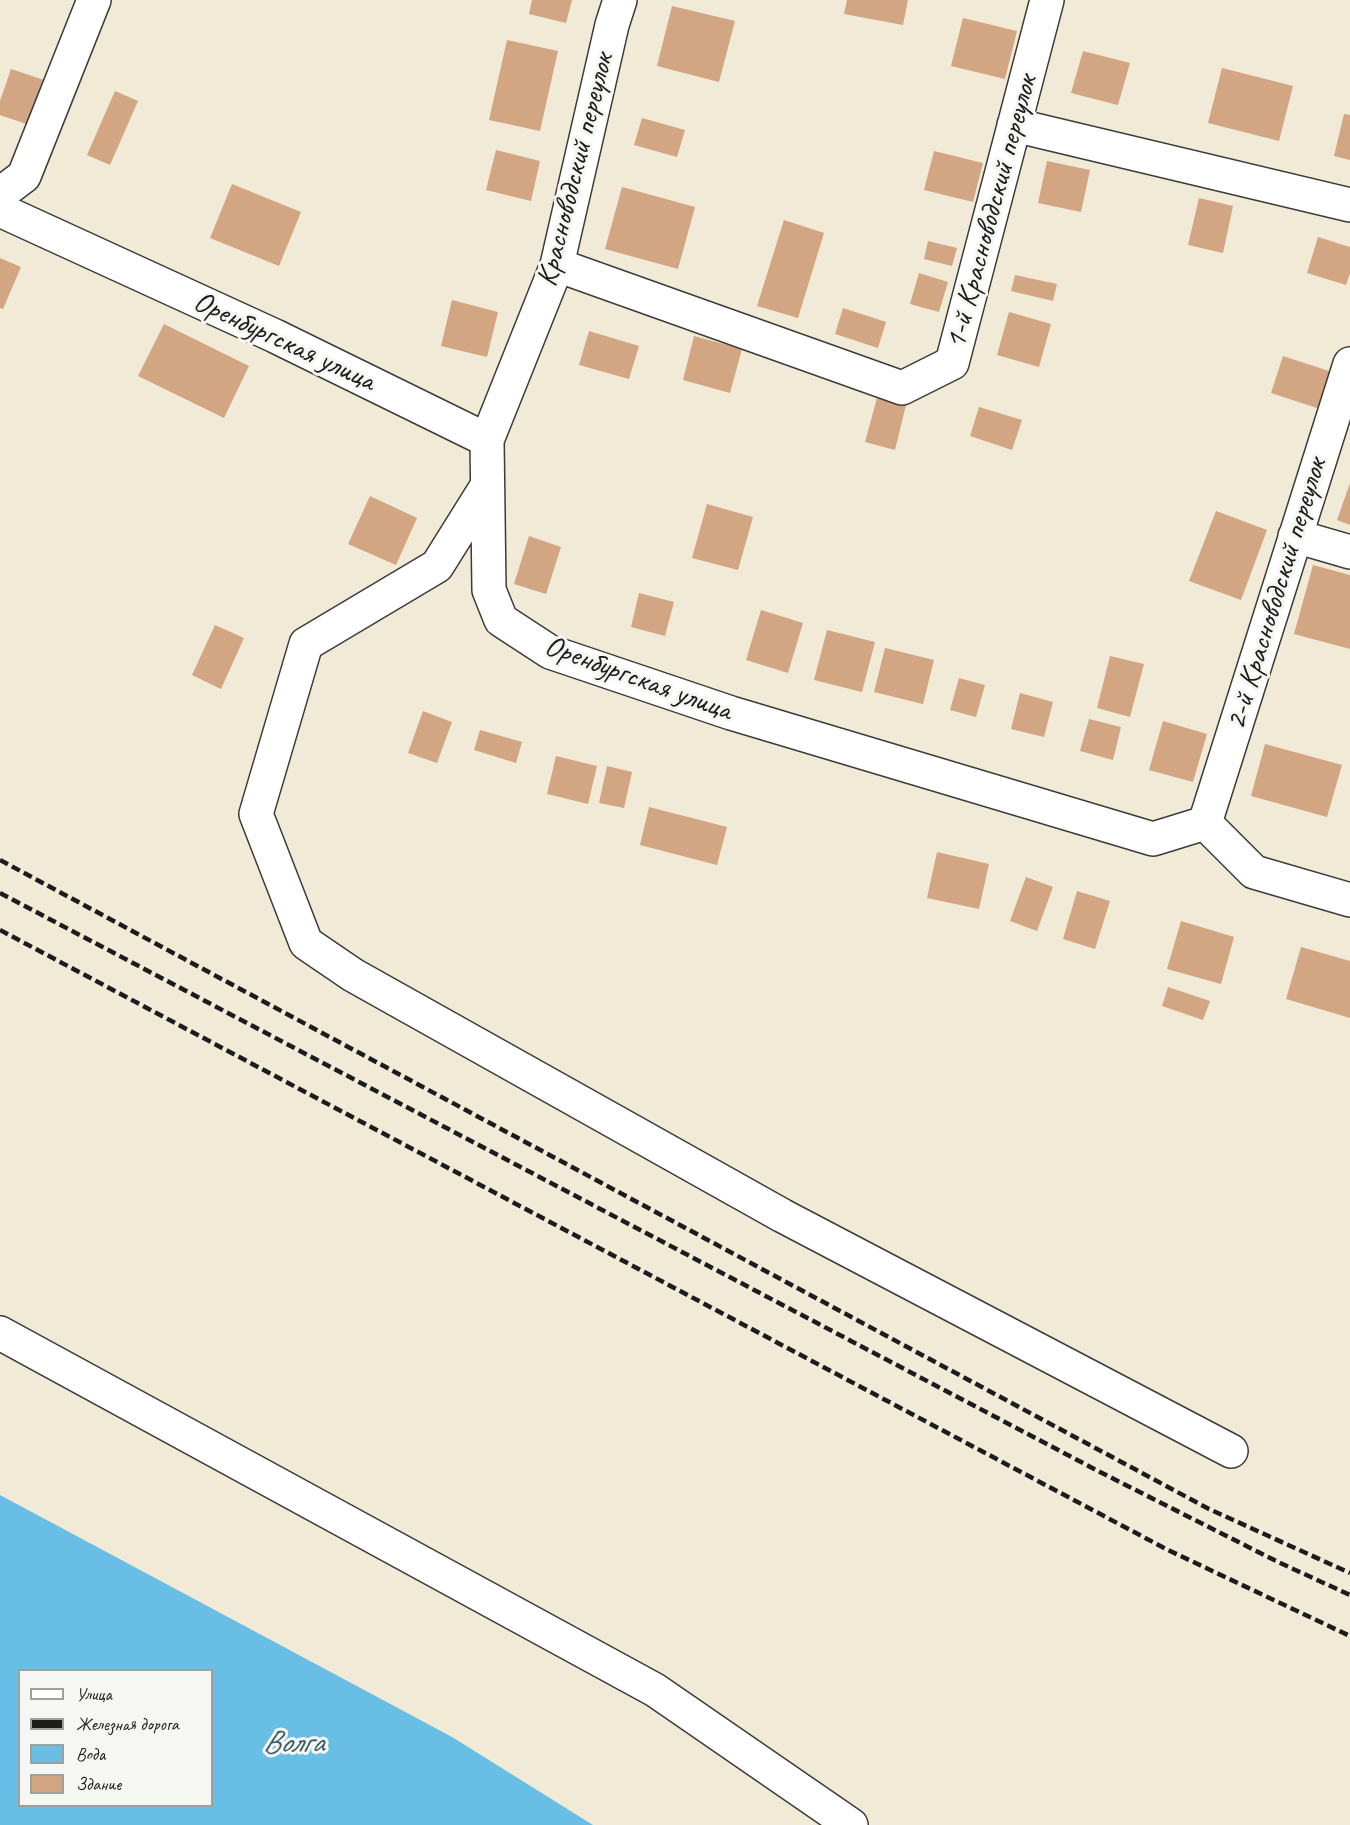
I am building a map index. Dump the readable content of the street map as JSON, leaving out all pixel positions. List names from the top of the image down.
{
  "streets": {
    "street": [
      "Красноводский переулок",
      "1-й Красноводский переулок",
      "Оренбургская улица",
      "2-й Красноводский переулок"
    ]
  },
  "crossings": [
    ["Красноводский переулок", "1-й Красноводский переулок"],
    ["Красноводский переулок", "Оренбургская улица"],
    ["Оренбургская улица", "2-й Красноводский переулок"]
  ],
  "water": ["Волга"],
  "legend": [
    "Улица",
    "Железная дорога",
    "Вода",
    "Здание"
  ]
}
